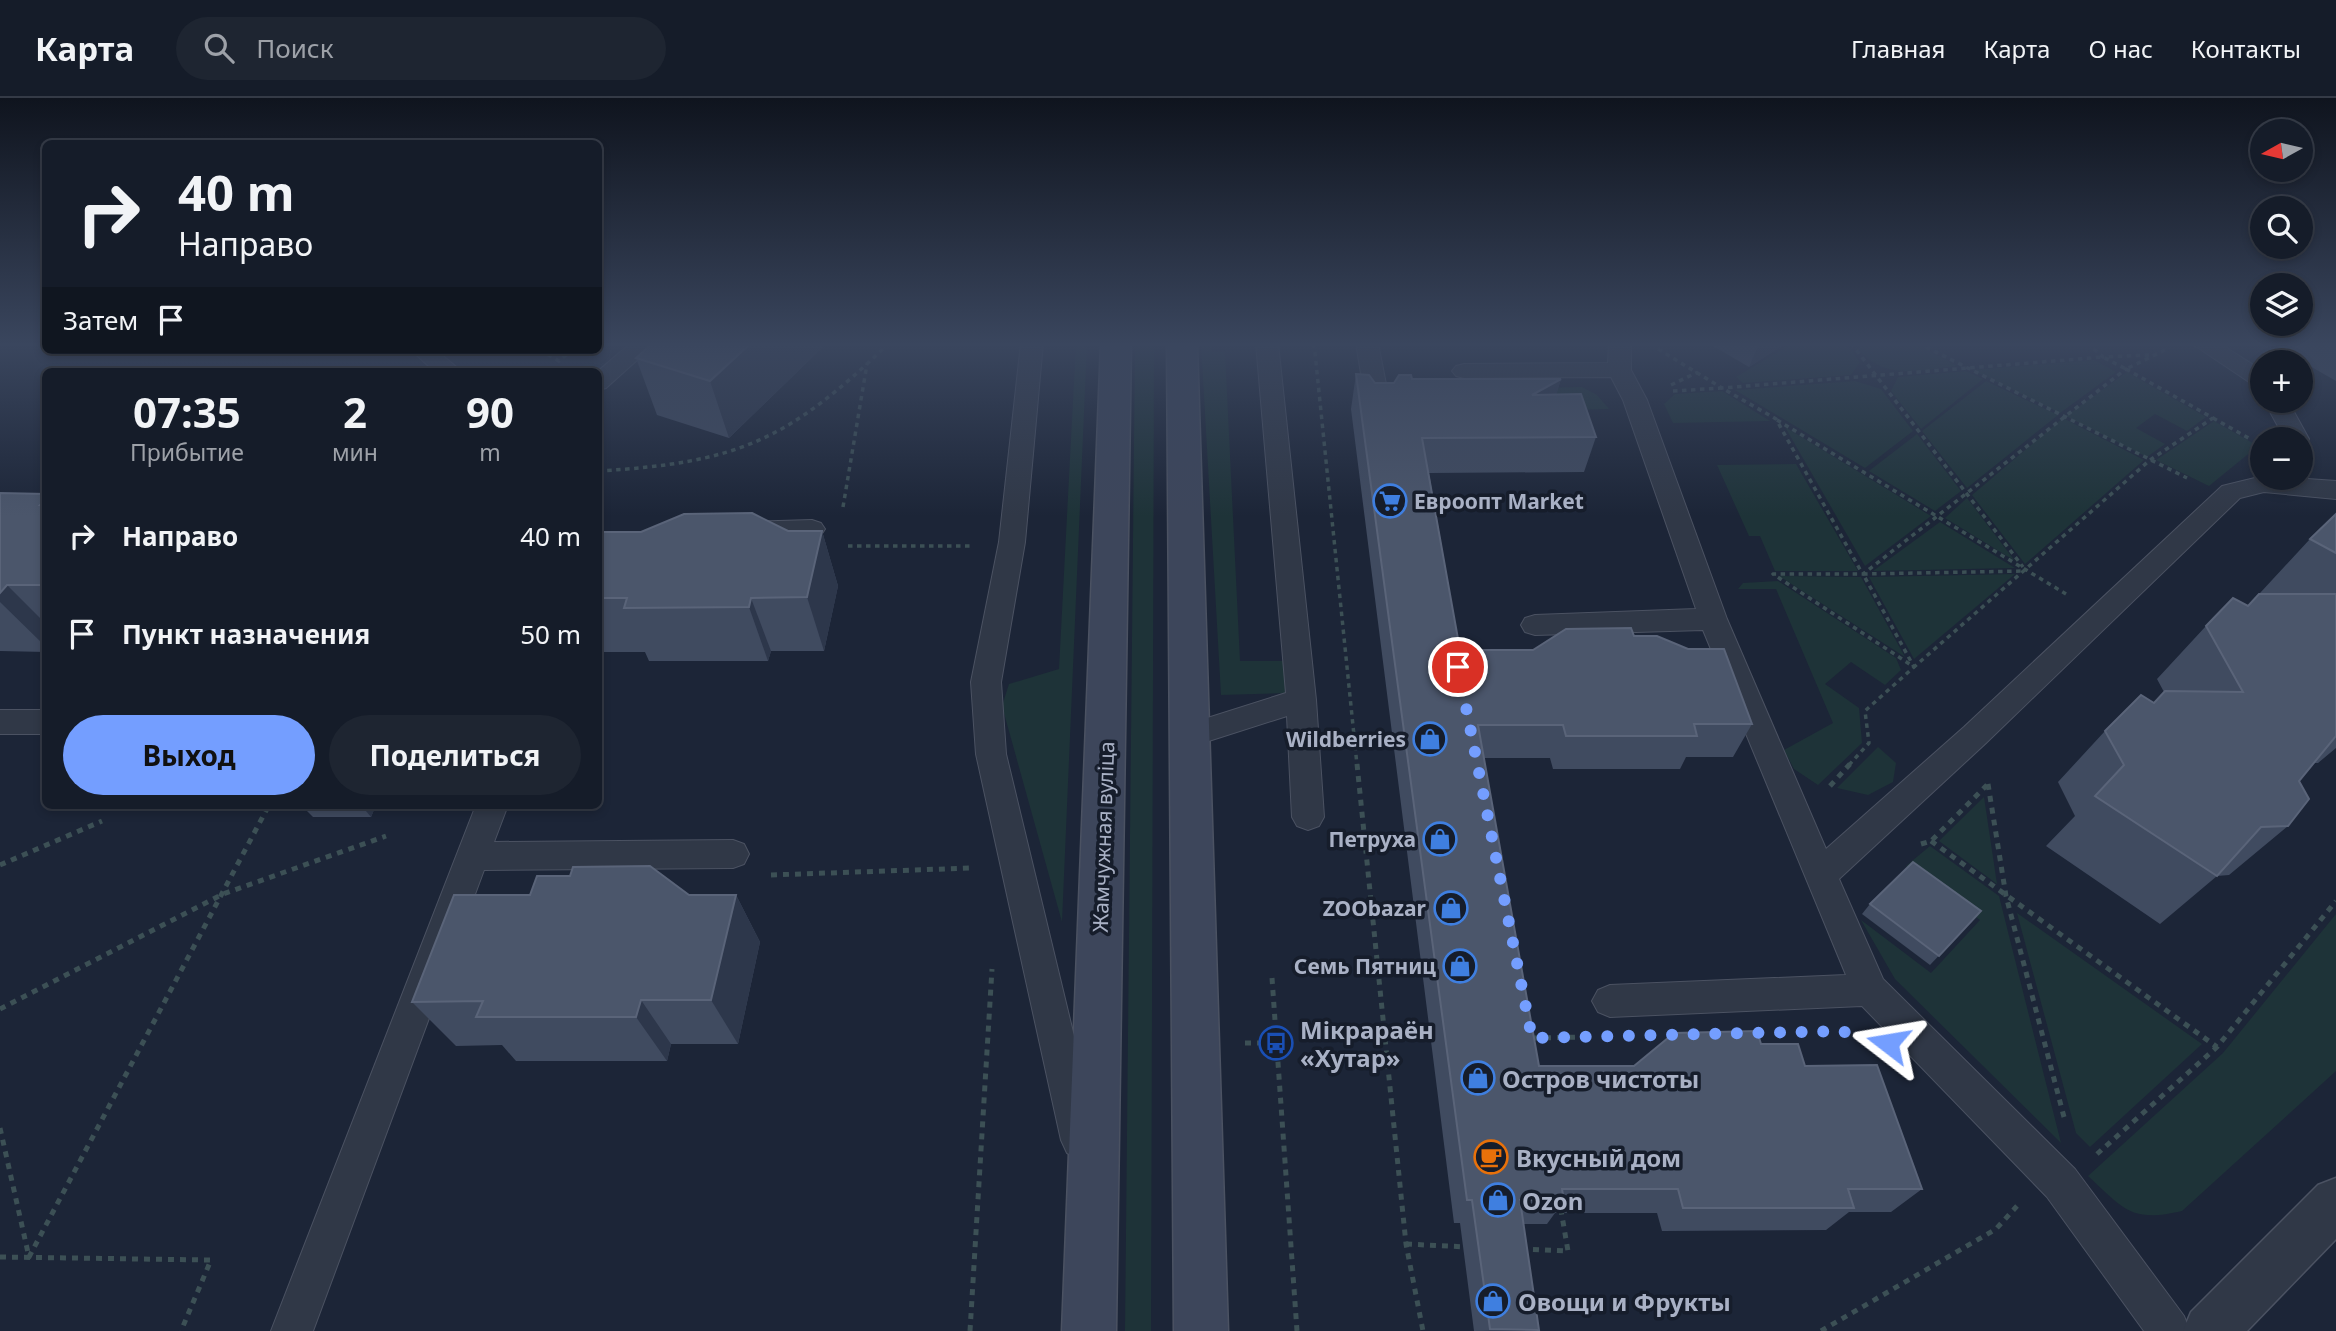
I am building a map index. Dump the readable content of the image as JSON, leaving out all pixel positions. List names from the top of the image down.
{
  "streets": {
    "main road": ["Жамчужная вуліца"]
  },
  "places": {
    "supermarket": ["Евроопт Market"],
    "shop": [
      "Wildberries",
      "Петруха",
      "ZOObazar",
      "Семь Пятниц",
      "Остров чистоты",
      "Ozon",
      "Овощи и Фрукты"
    ],
    "bus stop": ["Мікрараён «Хутар»"],
    "cafe": ["Вкусный дом"]
  },
  "north": "left",
  "page": {
    "header": "Карта",
    "search": "Поиск",
    "nav": [
      "Главная",
      "Карта",
      "О нас",
      "Контакты"
    ],
    "map_buttons": ["+", "−"],
    "turn": ["40 m", "Направо"],
    "then": "Затем",
    "eta": [
      "07:35",
      "Прибытие",
      "2",
      "мин",
      "90",
      "m"
    ],
    "list": [
      {
        "name": "Направо",
        "value": "40 m"
      },
      {
        "name": "Пункт назначения",
        "value": "50 m"
      }
    ],
    "buttons": ["Выход", "Поделиться"]
  }
}
